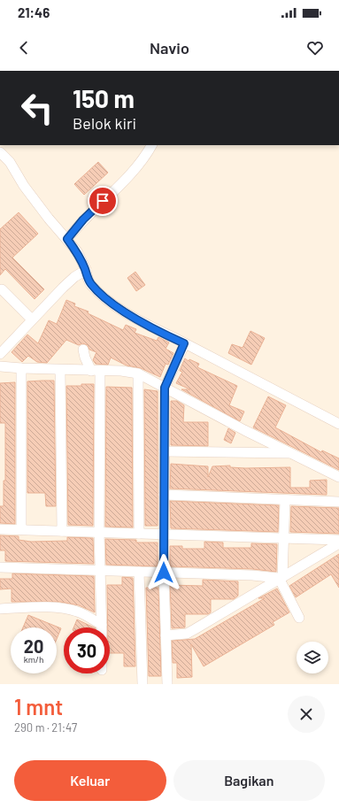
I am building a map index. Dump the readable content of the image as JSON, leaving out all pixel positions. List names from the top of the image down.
{
  "page": {
    "status": "21:46",
    "header": "Navio",
    "turn": ["150 m", "Belok kiri"],
    "speed": "20 km/h",
    "limit": "30",
    "heading": ["1 mnt", "290 m · 21:47"],
    "buttons": ["Keluar", "Bagikan"]
  }
}
